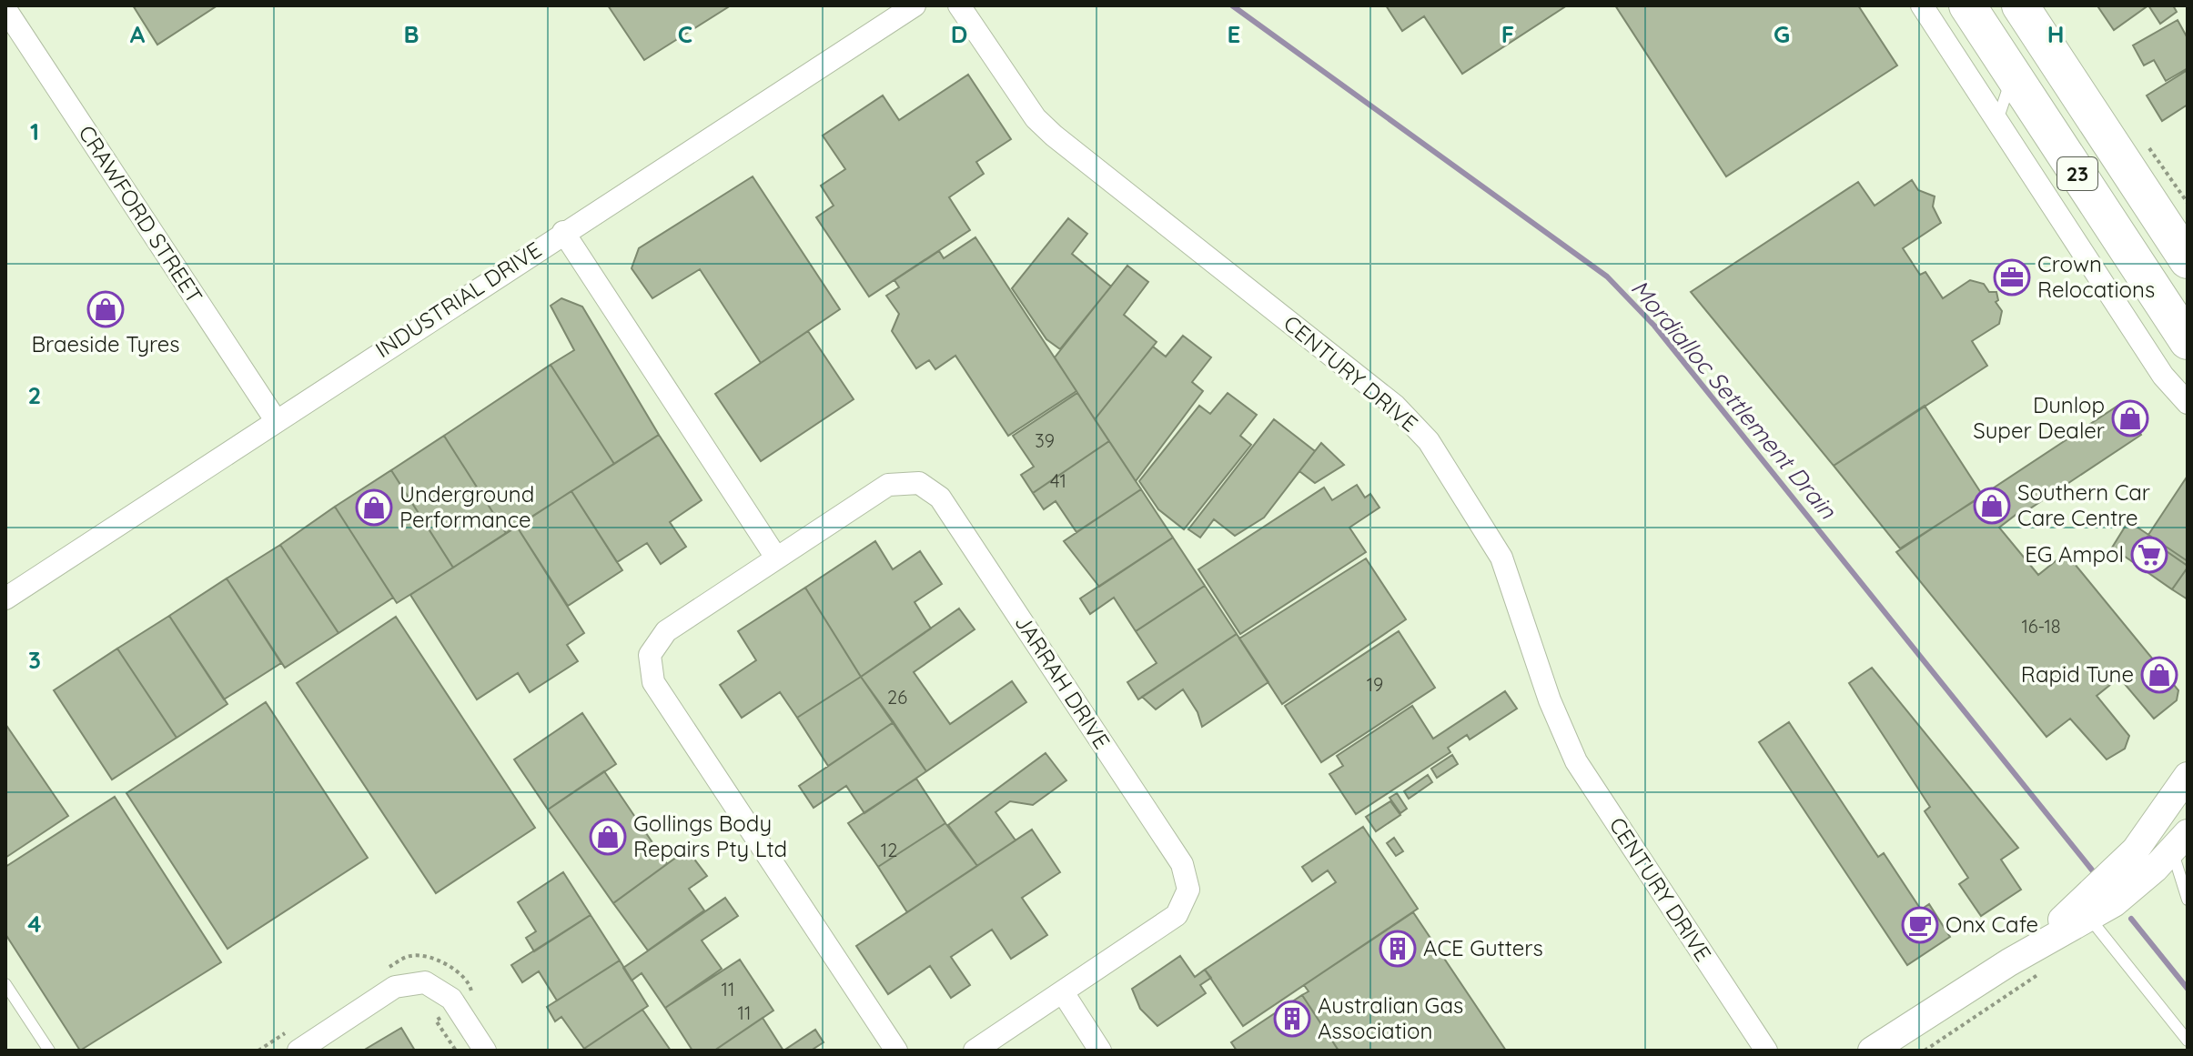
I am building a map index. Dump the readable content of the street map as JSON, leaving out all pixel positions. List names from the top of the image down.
{
  "streets": {
    "main road": ["23"],
    "street": [
      "CRAWFORD STREET",
      "INDUSTRIAL DRIVE",
      "CENTURY DRIVE",
      "JARRAH DRIVE"
    ]
  },
  "crossings": [
    ["CRAWFORD STREET", "INDUSTRIAL DRIVE"]
  ],
  "water": ["Mordialloc Settlement Drain"],
  "places": {
    "office": ["Crown Relocations"],
    "shop": [
      "Braeside Tyres",
      "Dunlop Super Dealer",
      "Southern Car Care Centre",
      "Underground Performance",
      "Rapid Tune",
      "Gollings Body Repairs Pty Ltd"
    ],
    "supermarket": ["EG Ampol"],
    "cafe": ["Onx Cafe"],
    "building": ["ACE Gutters", "Australian Gas Association"]
  },
  "house_numbers": [
    "39",
    "41",
    "16-18",
    "19",
    "26",
    "12",
    "11",
    "11"
  ],
  "grid": {
    "columns": [
      "A",
      "B",
      "C",
      "D",
      "E",
      "F",
      "G",
      "H"
    ],
    "rows": [
      "1",
      "2",
      "3",
      "4"
    ]
  }
}
